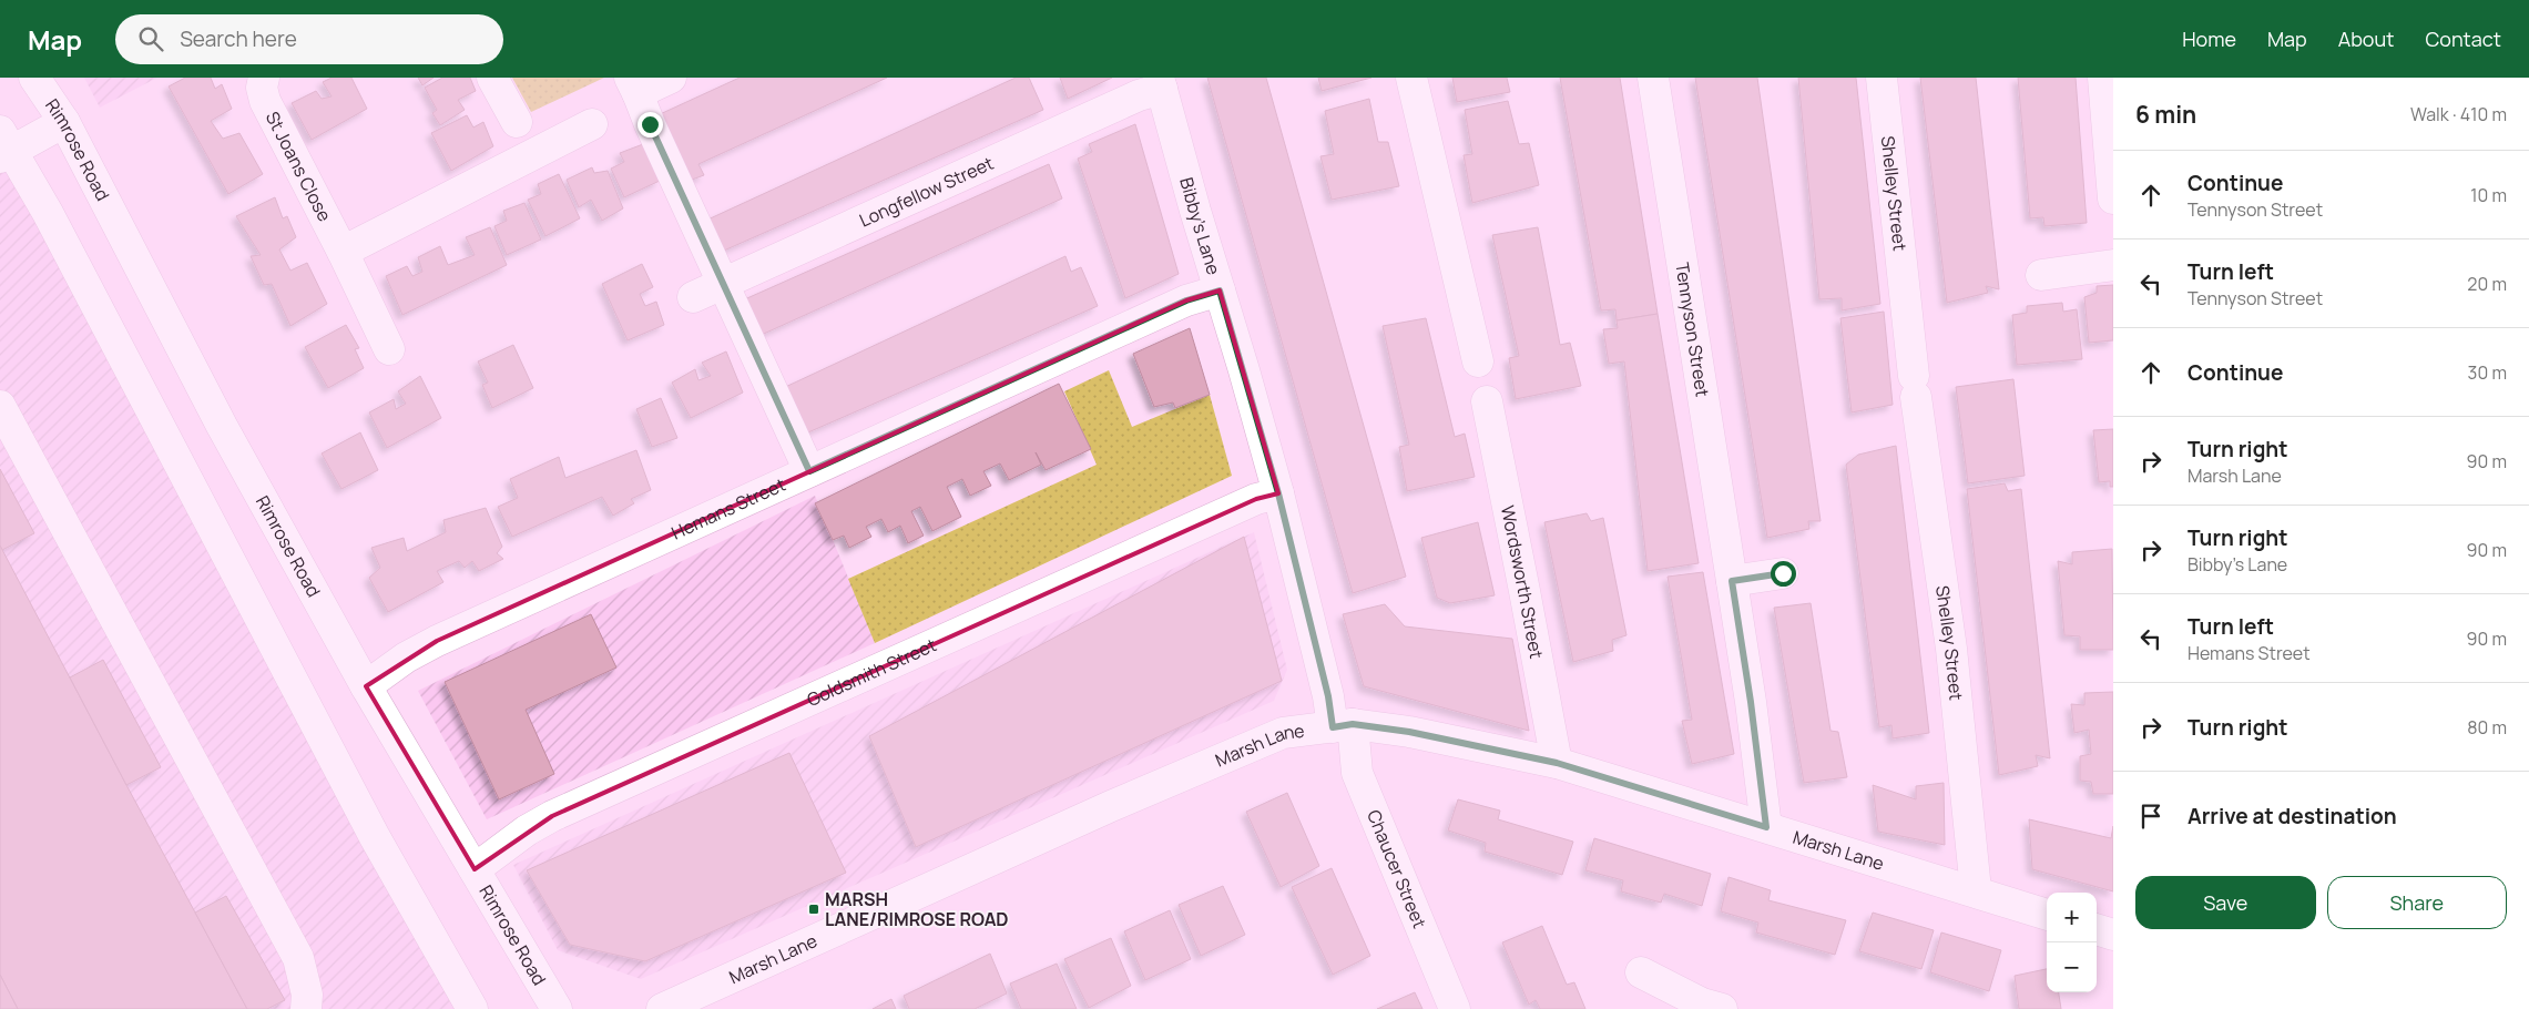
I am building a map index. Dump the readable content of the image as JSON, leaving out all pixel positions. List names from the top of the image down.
{
  "streets": {
    "main road": [
      "Rimrose Road",
      "St Joans Close",
      "Longfellow Street",
      "Shelley Street",
      "Bibby's Lane",
      "Tennyson Street",
      "Hemans Street",
      "Wordsworth Street",
      "Goldsmith Street",
      "Marsh Lane",
      "Chaucer Street"
    ]
  },
  "crossings": [
    ["Rimrose Road", "Hemans Street"],
    ["Rimrose Road", "Goldsmith Street"],
    ["Longfellow Street", "Bibby's Lane"],
    ["Shelley Street", "Marsh Lane"],
    ["Bibby's Lane", "Hemans Street"],
    ["Bibby's Lane", "Goldsmith Street"],
    ["Bibby's Lane", "Marsh Lane"],
    ["Bibby's Lane", "Chaucer Street"],
    ["Tennyson Street", "Marsh Lane"],
    ["Wordsworth Street", "Marsh Lane"],
    ["Marsh Lane", "Chaucer Street"]
  ],
  "places": {
    "transit": ["MARSH LANE/RIMROSE ROAD"]
  },
  "page": {
    "header": "Map",
    "search": "Search here",
    "nav": [
      "Home",
      "Map",
      "About",
      "Contact"
    ],
    "heading": ["6 min", "Walk · 410 m"],
    "list": [
      ["Continue", "Tennyson Street", "10 m"],
      ["Turn left", "Tennyson Street", "20 m"],
      ["Continue", "30 m"],
      ["Turn right", "Marsh Lane", "90 m"],
      ["Turn right", "Bibby's Lane", "90 m"],
      ["Turn left", "Hemans Street", "90 m"],
      ["Turn right", "80 m"],
      "Arrive at destination"
    ],
    "buttons": ["Save", "Share"],
    "map_buttons": ["+", "−"]
  }
}
